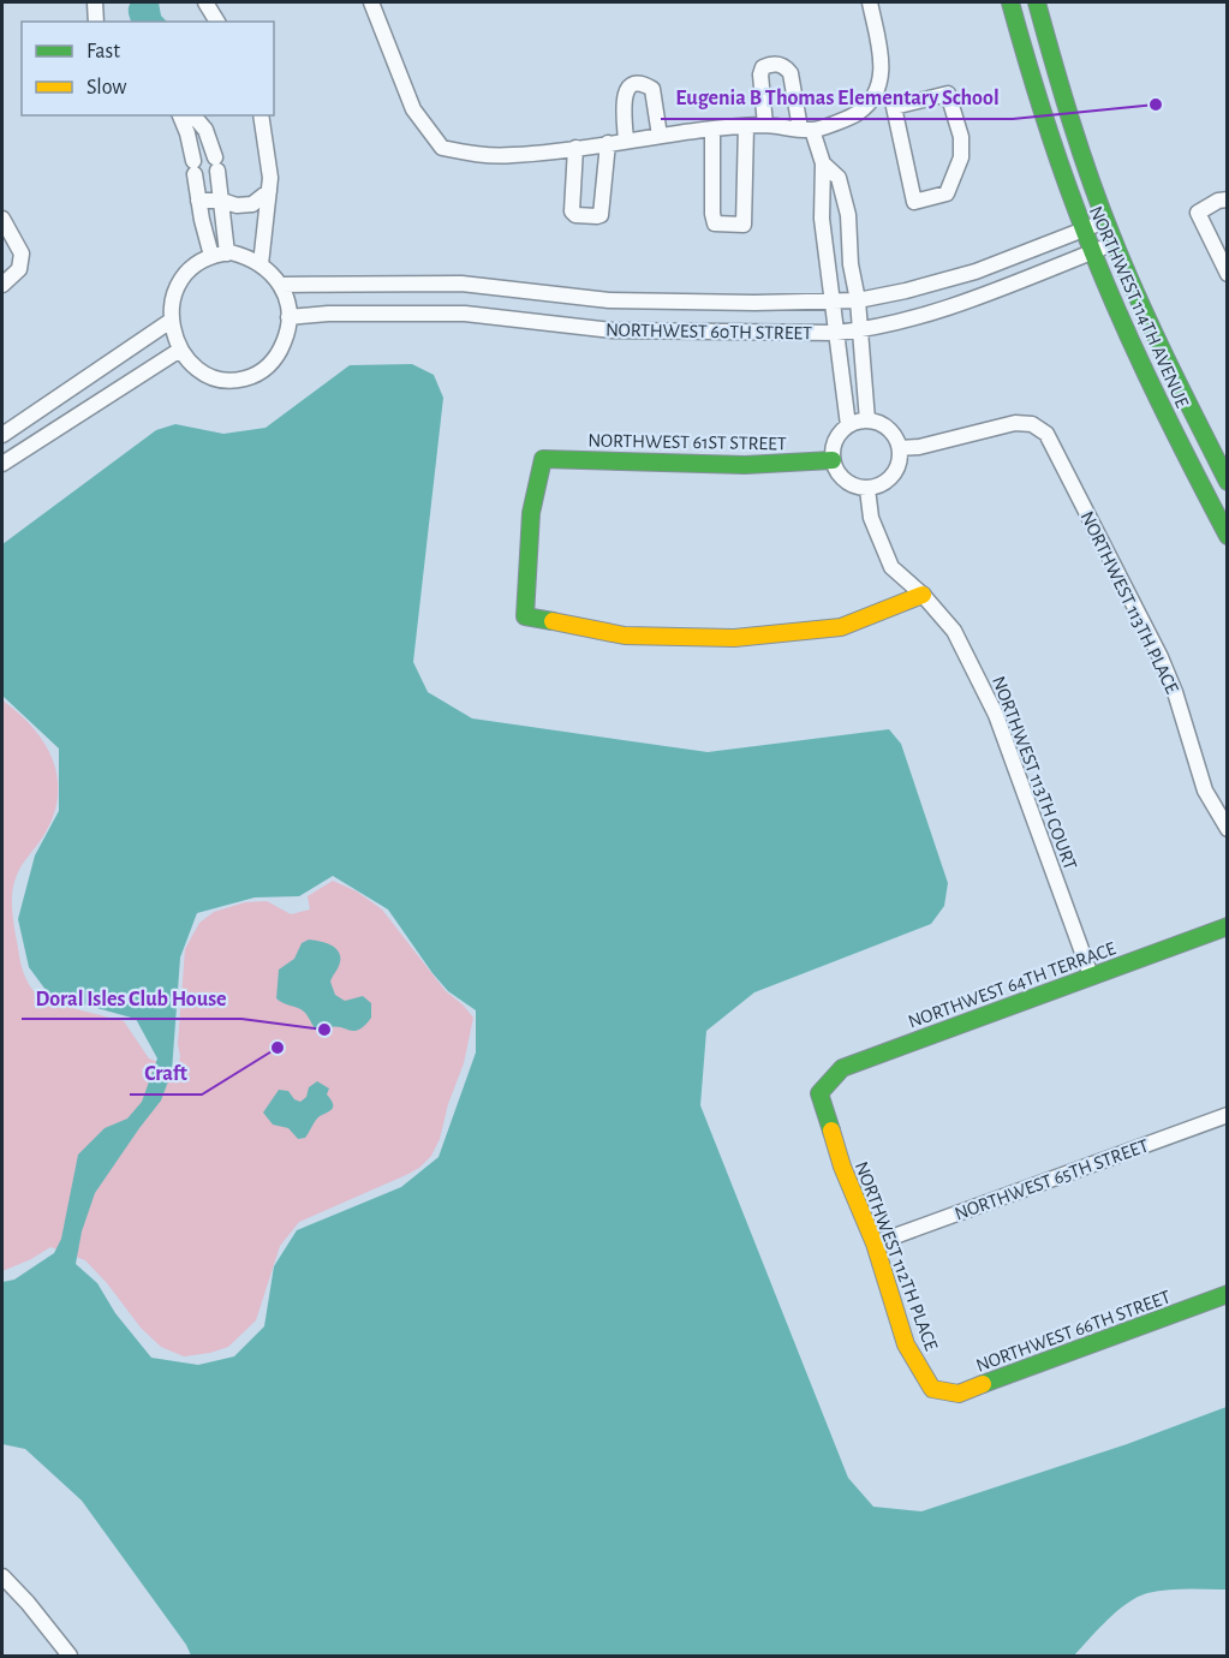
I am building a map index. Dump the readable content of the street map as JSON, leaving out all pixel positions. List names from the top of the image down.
{
  "streets": {
    "street": [
      "NORTHWEST 114TH AVENUE",
      "NORTHWEST 60TH STREET",
      "NORTHWEST 61ST STREET",
      "NORTHWEST 113TH PLACE",
      "NORTHWEST 113TH COURT",
      "NORTHWEST 64TH TERRACE",
      "NORTHWEST 65TH STREET",
      "NORTHWEST 112TH PLACE",
      "NORTHWEST 66TH STREET"
    ]
  },
  "crossings": [
    ["NORTHWEST 114TH AVENUE", "NORTHWEST 60TH STREET"],
    ["NORTHWEST 61ST STREET", "NORTHWEST 113TH PLACE"],
    ["NORTHWEST 61ST STREET", "NORTHWEST 113TH COURT"],
    ["NORTHWEST 113TH PLACE", "NORTHWEST 113TH COURT"],
    ["NORTHWEST 113TH COURT", "NORTHWEST 64TH TERRACE"],
    ["NORTHWEST 64TH TERRACE", "NORTHWEST 112TH PLACE"],
    ["NORTHWEST 65TH STREET", "NORTHWEST 112TH PLACE"],
    ["NORTHWEST 112TH PLACE", "NORTHWEST 66TH STREET"]
  ],
  "places": ["Eugenia B Thomas Elementary School", "Doral Isles Club House", "Craft"],
  "legend": ["Fast", "Slow"]
}
